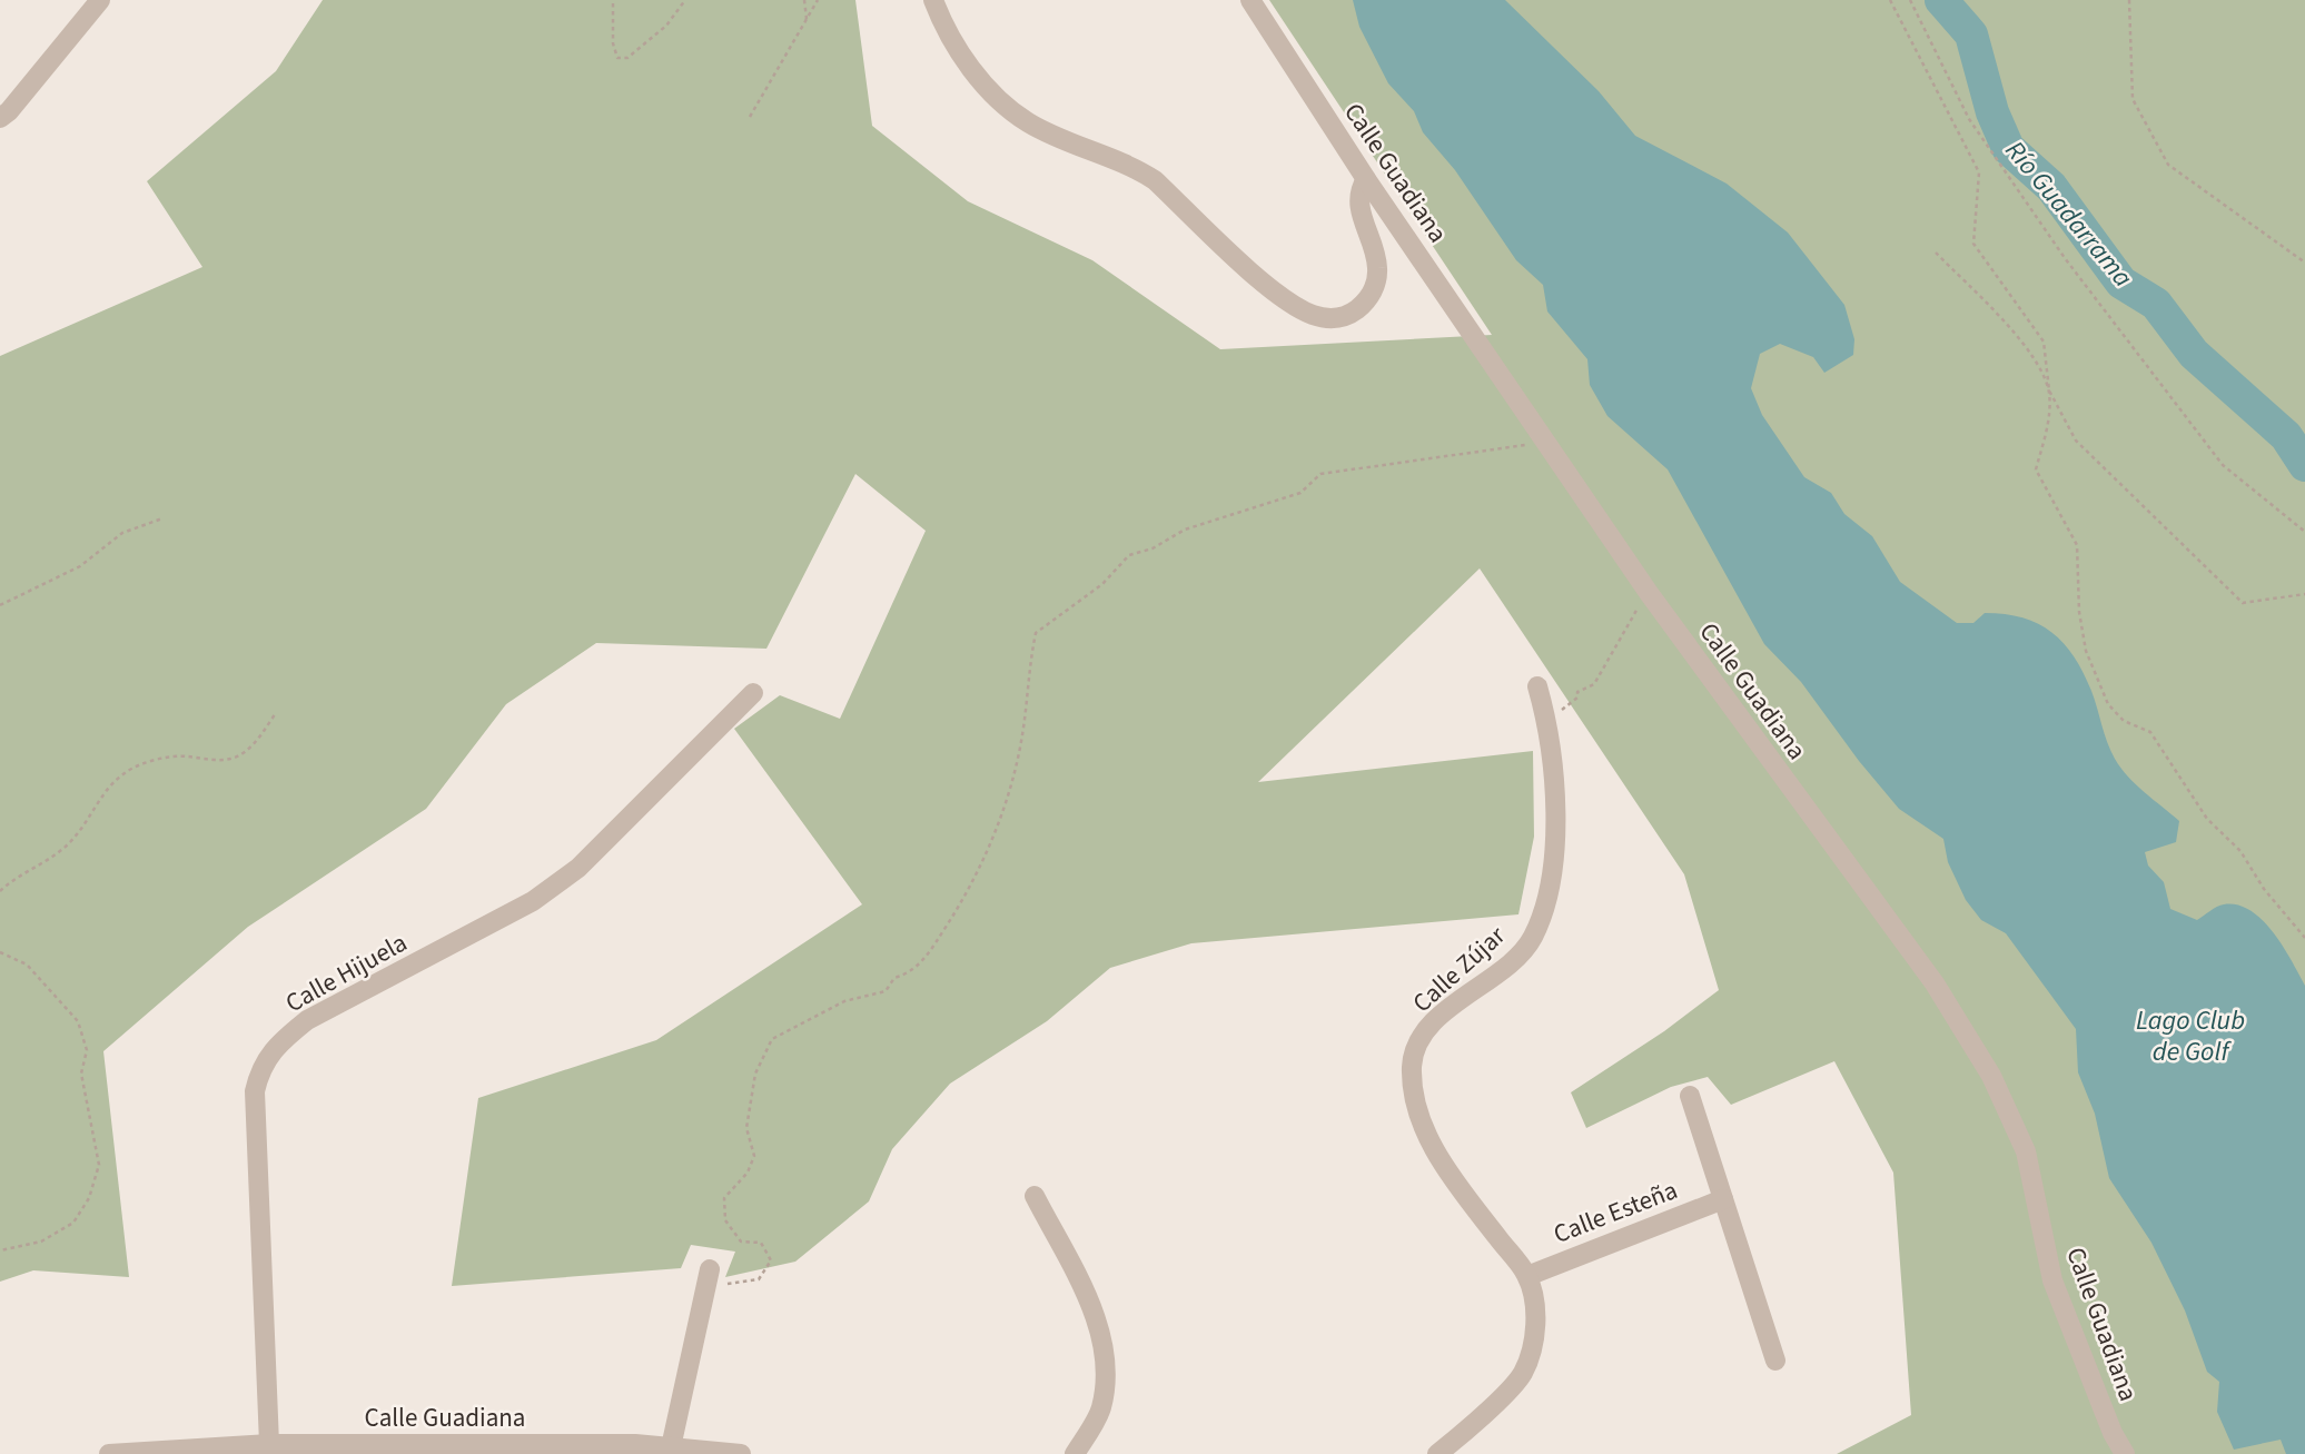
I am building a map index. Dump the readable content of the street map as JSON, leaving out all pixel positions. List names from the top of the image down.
{
  "streets": {
    "street": [
      "Calle Guadiana",
      "Calle Zújar",
      "Calle Hijuela",
      "Calle Esteña"
    ]
  },
  "crossings": [
    ["Calle Guadiana", "Calle Hijuela"],
    ["Calle Zújar", "Calle Esteña"]
  ],
  "water": ["Río Guadarrama", "Lago Club de Golf"]
}
